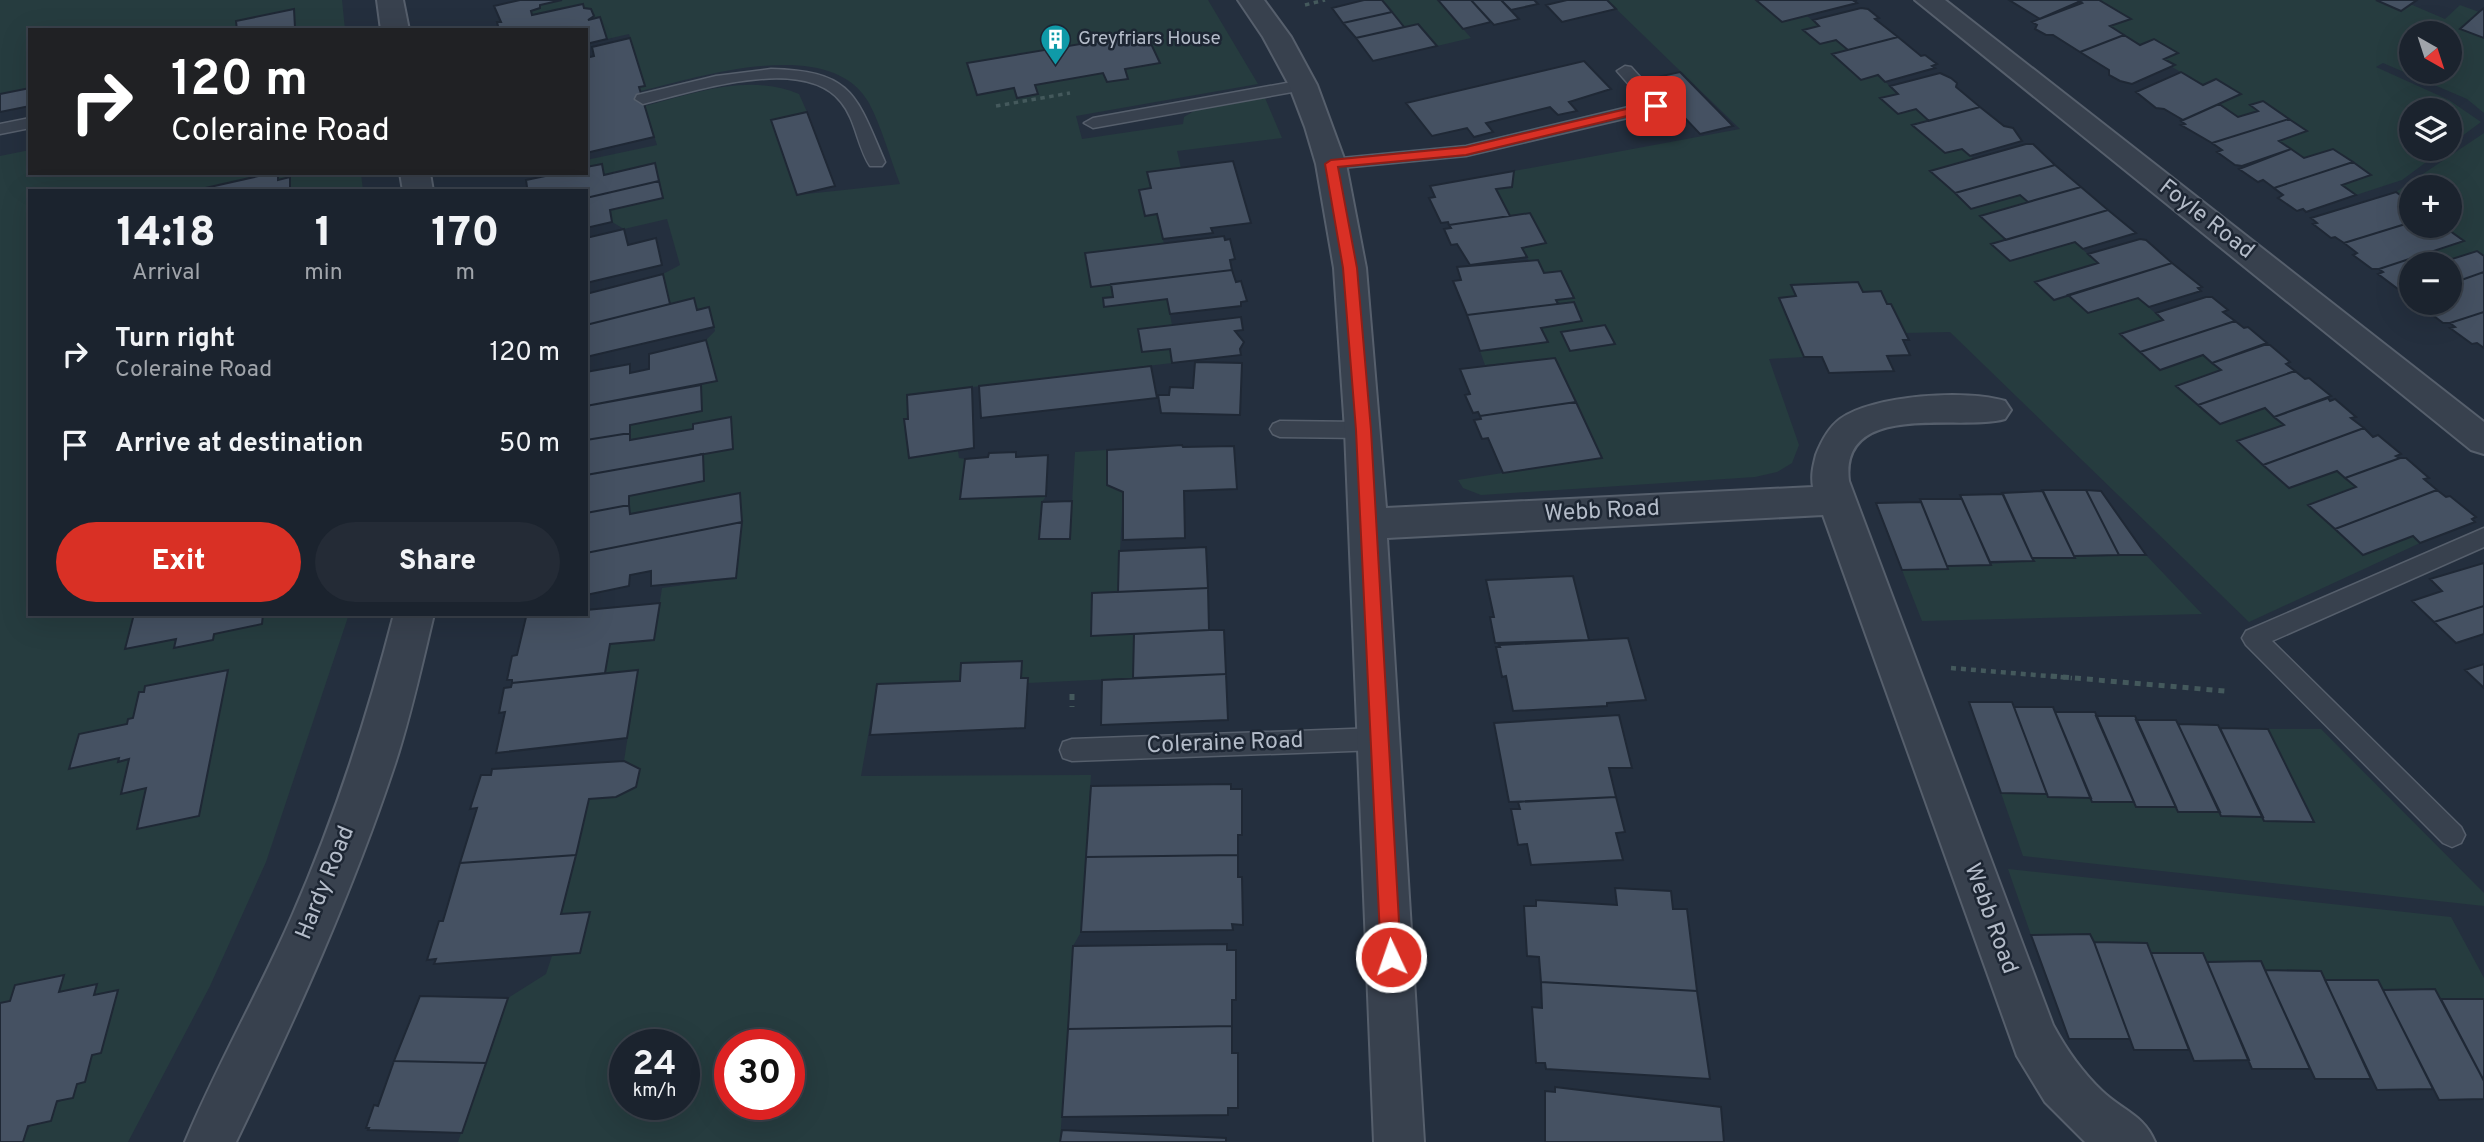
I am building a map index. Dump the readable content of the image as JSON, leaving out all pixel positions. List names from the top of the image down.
{
  "streets": {
    "street": ["Foyle Road", "Webb Road", "Hardy Road"],
    "lane": ["Coleraine Road"]
  },
  "places": {
    "building": ["Greyfriars House"]
  },
  "north": "bottom right",
  "page": {
    "map_buttons": ["+", "−"],
    "turn": ["120 m", "Coleraine Road"],
    "eta": [
      "14:18",
      "Arrival",
      "1",
      "min",
      "170",
      "m"
    ],
    "list": [
      {
        "name": "Turn right",
        "note": "Coleraine Road",
        "value": "120 m"
      },
      {
        "name": "Arrive at destination",
        "value": "50 m"
      }
    ],
    "buttons": ["Exit", "Share"],
    "speed": "24 km/h",
    "limit": "30"
  }
}
